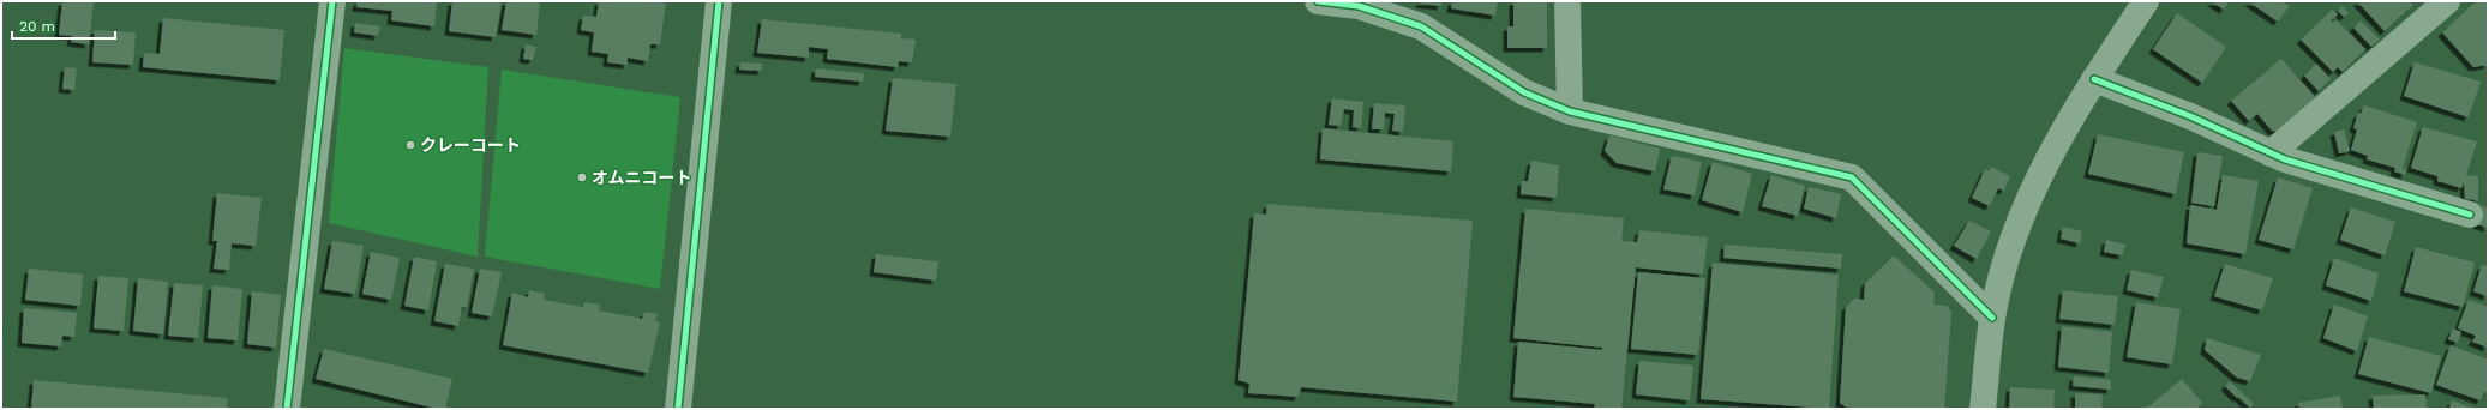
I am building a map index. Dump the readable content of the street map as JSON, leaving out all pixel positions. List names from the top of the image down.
{
  "places": ["クレーコート", "オムニコート"],
  "scale_bar": "20 m"
}
